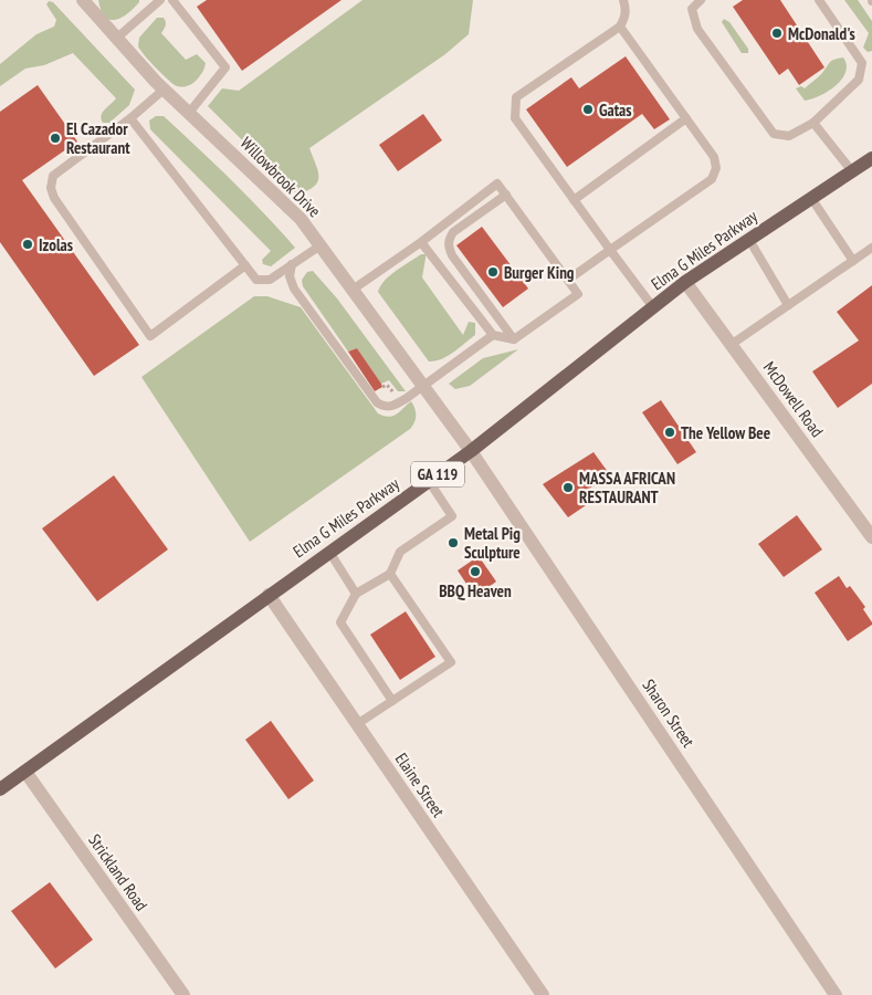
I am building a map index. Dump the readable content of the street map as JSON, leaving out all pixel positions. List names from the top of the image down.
{
  "streets": {
    "main road": ["Elma G Miles Parkway", "GA 119"],
    "street": [
      "Willowbrook Drive",
      "McDowell Road",
      "Sharon Street",
      "Elaine Street",
      "Strickland Road"
    ]
  },
  "crossings": [
    ["Willowbrook Drive", "Elma G Miles Parkway"],
    ["Willowbrook Drive", "Sharon Street"],
    ["Elma G Miles Parkway", "McDowell Road"],
    ["Elma G Miles Parkway", "Sharon Street"],
    ["Elma G Miles Parkway", "Elaine Street"],
    ["Elma G Miles Parkway", "Strickland Road"]
  ],
  "places": [
    "McDonald's",
    "Gatas",
    "El Cazador Restaurant",
    "Izolas",
    "Burger King",
    "The Yellow Bee",
    "MASSA AFRICAN RESTAURANT",
    "Metal Pig Sculpture",
    "BBQ Heaven"
  ]
}
